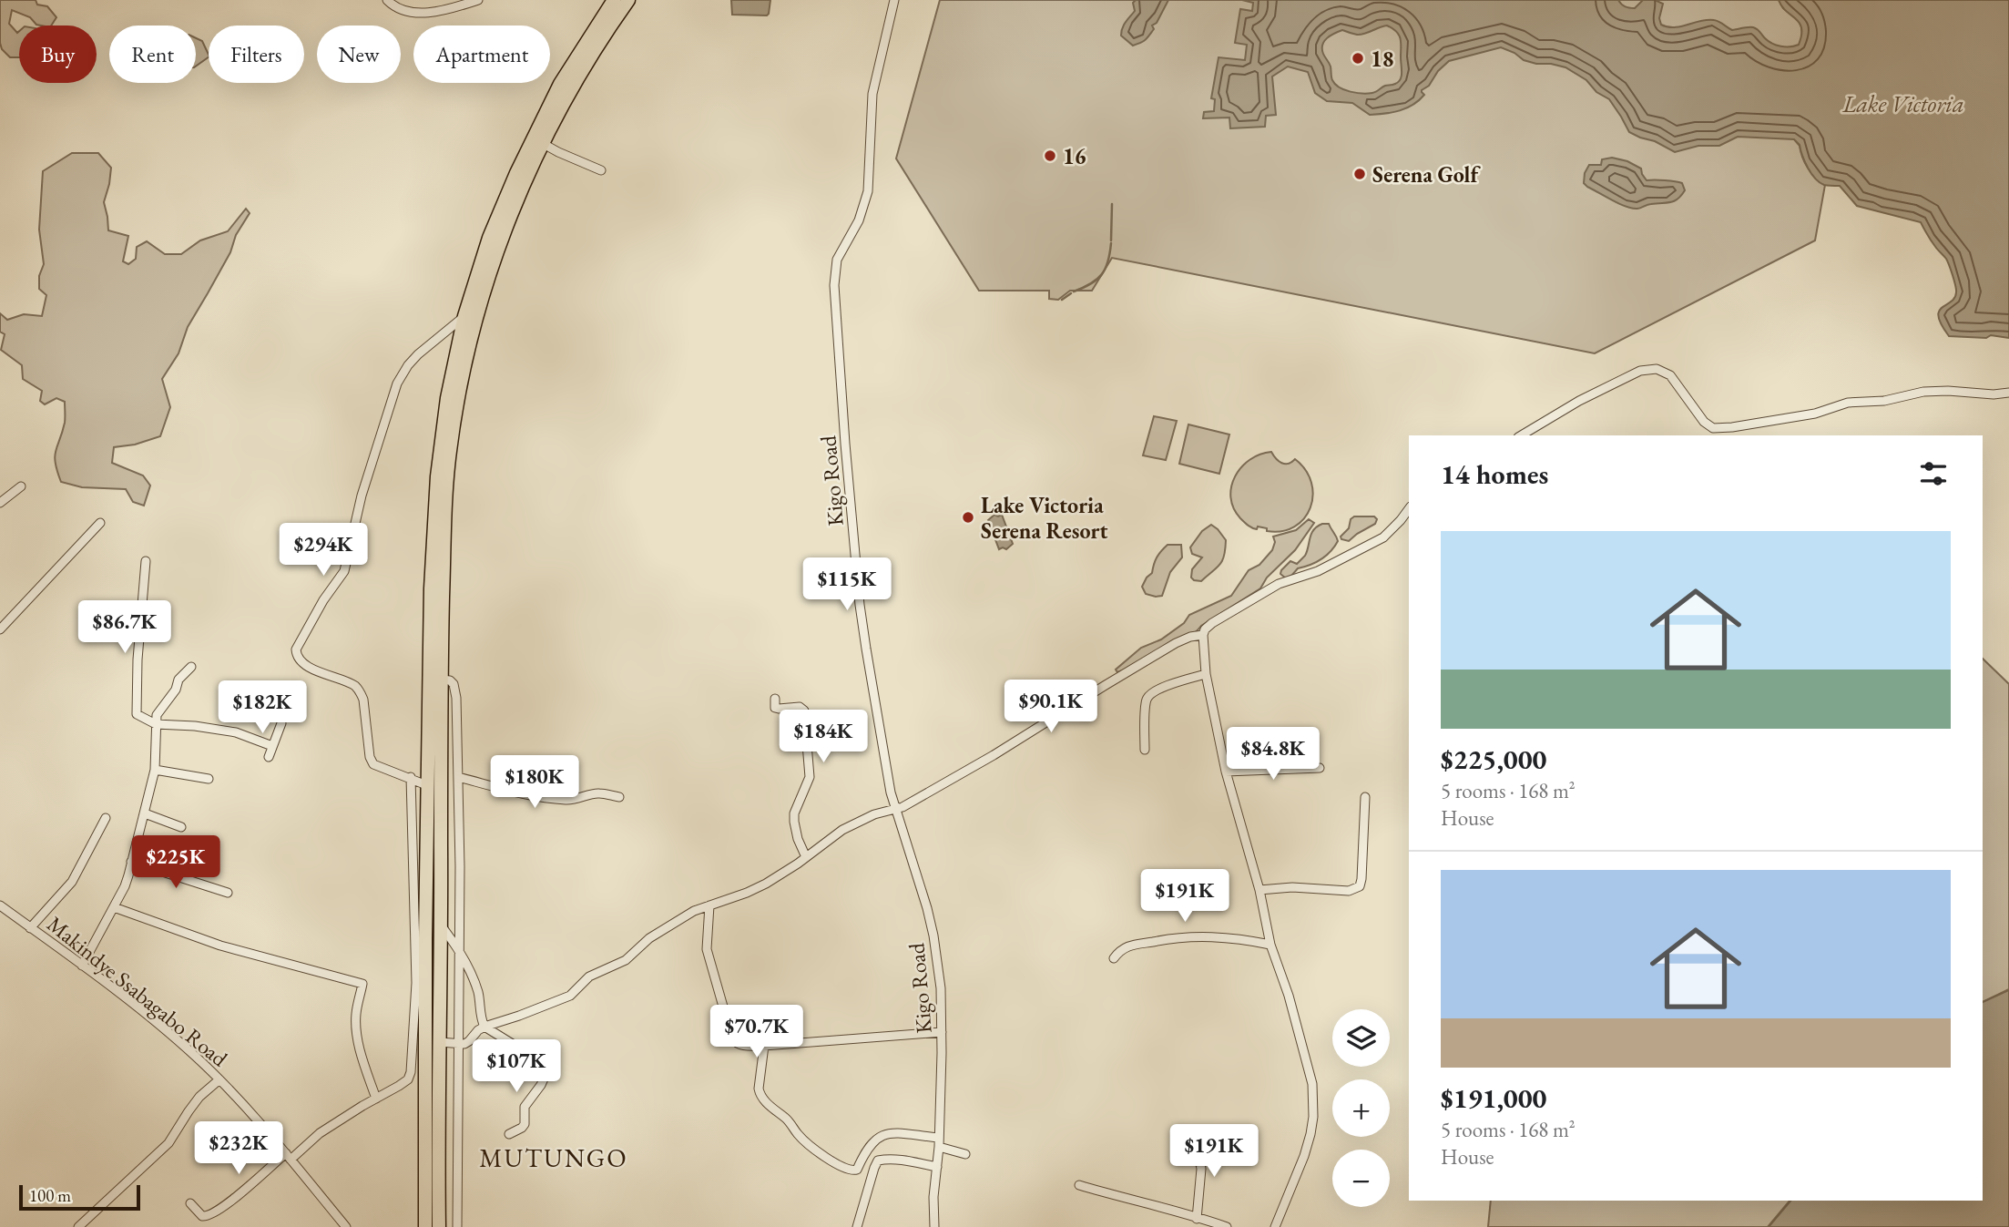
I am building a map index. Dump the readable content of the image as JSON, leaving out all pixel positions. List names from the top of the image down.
{
  "streets": {
    "street": ["Kigo Road", "Makindye Ssabagabo Road"]
  },
  "districts": ["MUTUNGO"],
  "water": ["Lake Victoria"],
  "places": [
    "18",
    "16",
    "Serena Golf",
    "Lake Victoria Serena Resort"
  ],
  "scale_bar": "100 m",
  "page": {
    "chip": [
      "Buy",
      "Rent",
      "Filters",
      "New",
      "Apartment"
    ],
    "heading": "14 homes",
    "list": [
      {
        "name": "$225,000",
        "note": "5 rooms · 168 m² · House"
      },
      {
        "name": "$191,000",
        "note": "5 rooms · 168 m² · House"
      }
    ],
    "price": [
      "$294K",
      "$115K",
      "$86.7K",
      "$90.1K",
      "$182K",
      "$184K",
      "$84.8K",
      "$180K",
      "$225K",
      "$191K",
      "$70.7K",
      "$107K",
      "$232K",
      "$191K"
    ],
    "map_buttons": ["+", "−"],
    "scale": "100 m"
  }
}
